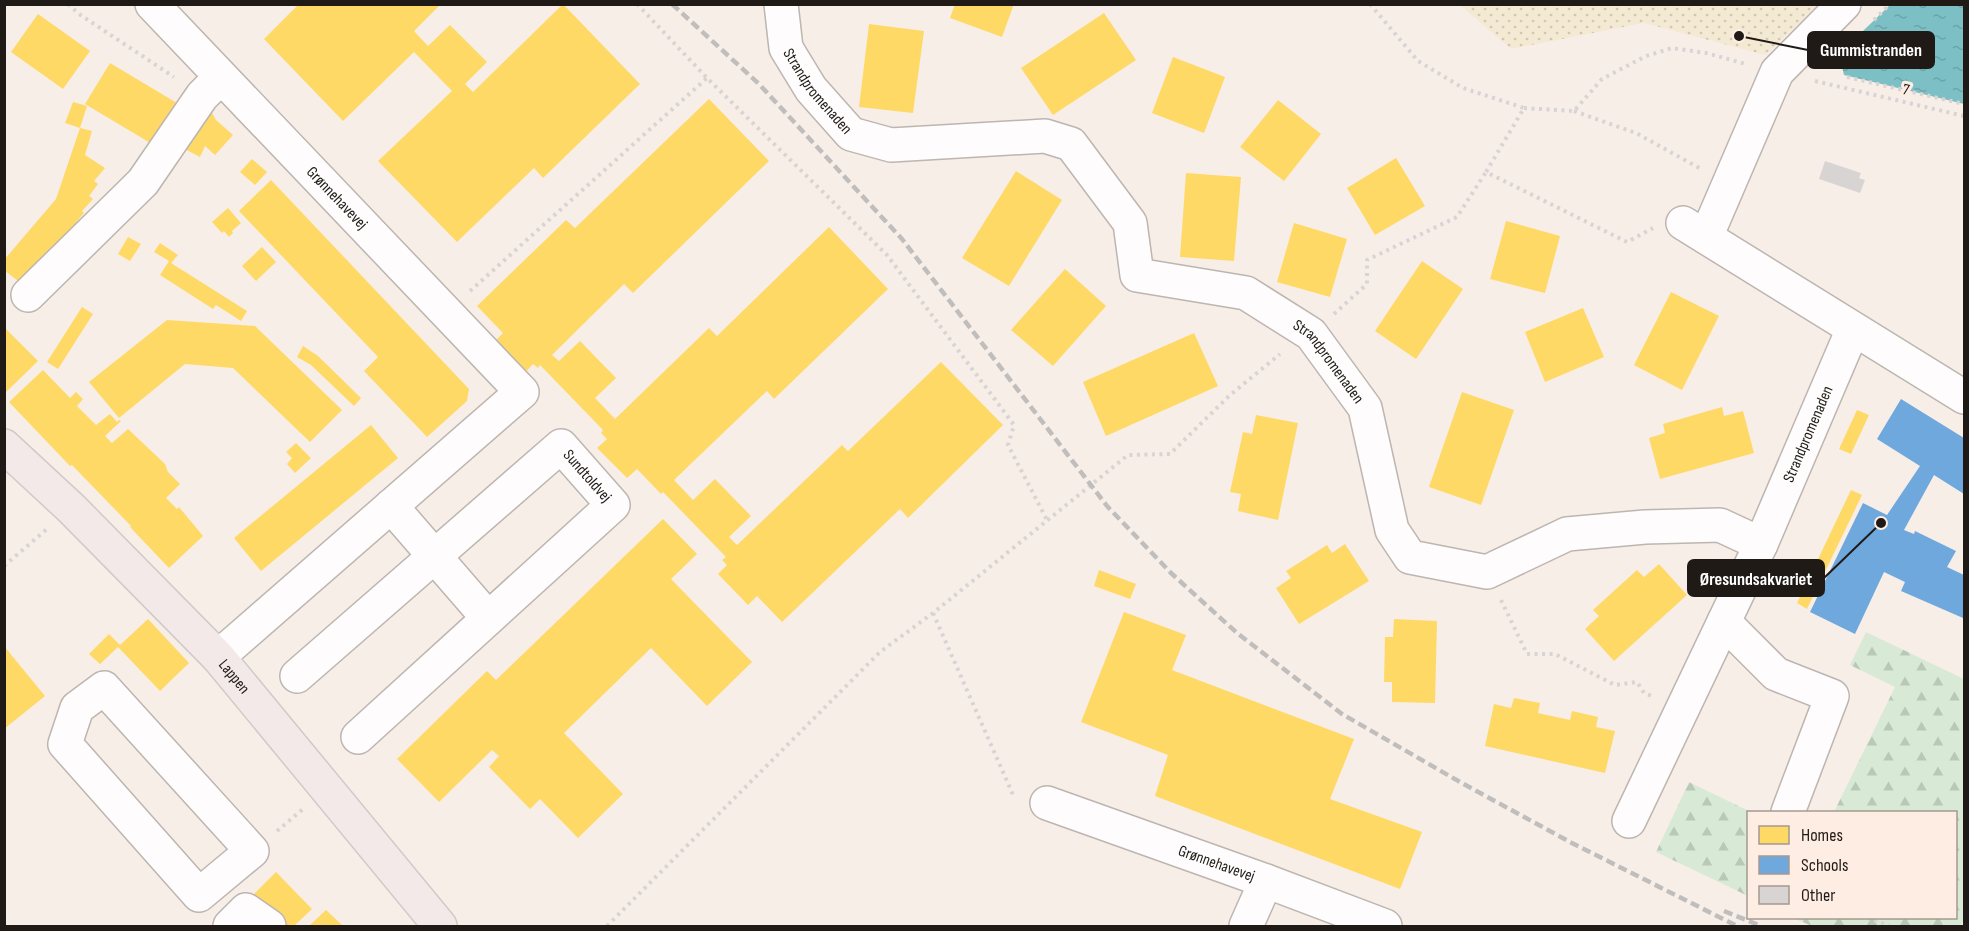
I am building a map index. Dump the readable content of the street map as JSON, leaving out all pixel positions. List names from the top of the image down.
{
  "streets": {
    "main road": ["Lappen"],
    "street": ["Strandpromenaden", "Grønnehavevej", "Sundtoldvej"],
    "path": ["7"]
  },
  "places": ["Gummistranden", "Øresundsakvariet"],
  "legend": ["Homes", "Schools", "Other"]
}
